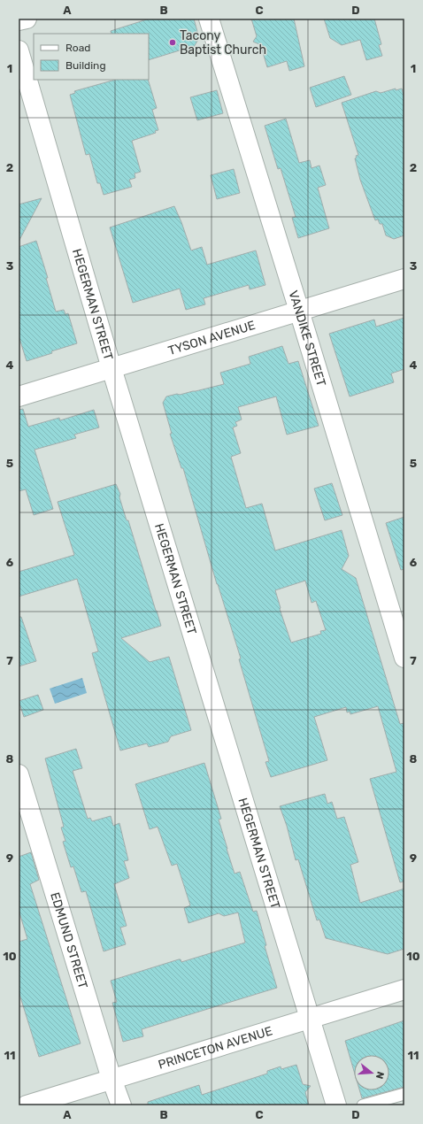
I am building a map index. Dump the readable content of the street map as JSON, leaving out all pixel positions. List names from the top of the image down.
{
  "streets": {
    "street": [
      "HEGERMAN STREET",
      "TYSON AVENUE",
      "VANDIKE STREET",
      "EDMUND STREET",
      "PRINCETON AVENUE"
    ]
  },
  "crossings": [
    ["HEGERMAN STREET", "TYSON AVENUE"],
    ["HEGERMAN STREET", "PRINCETON AVENUE"],
    ["TYSON AVENUE", "VANDIKE STREET"],
    ["EDMUND STREET", "PRINCETON AVENUE"]
  ],
  "places": ["Tacony Baptist Church"],
  "legend": ["Road", "Building"],
  "north": "right",
  "grid": {
    "columns": [
      "A",
      "B",
      "C",
      "D"
    ],
    "rows": [
      "1",
      "2",
      "3",
      "4",
      "5",
      "6",
      "7",
      "8",
      "9",
      "10",
      "11"
    ]
  }
}
